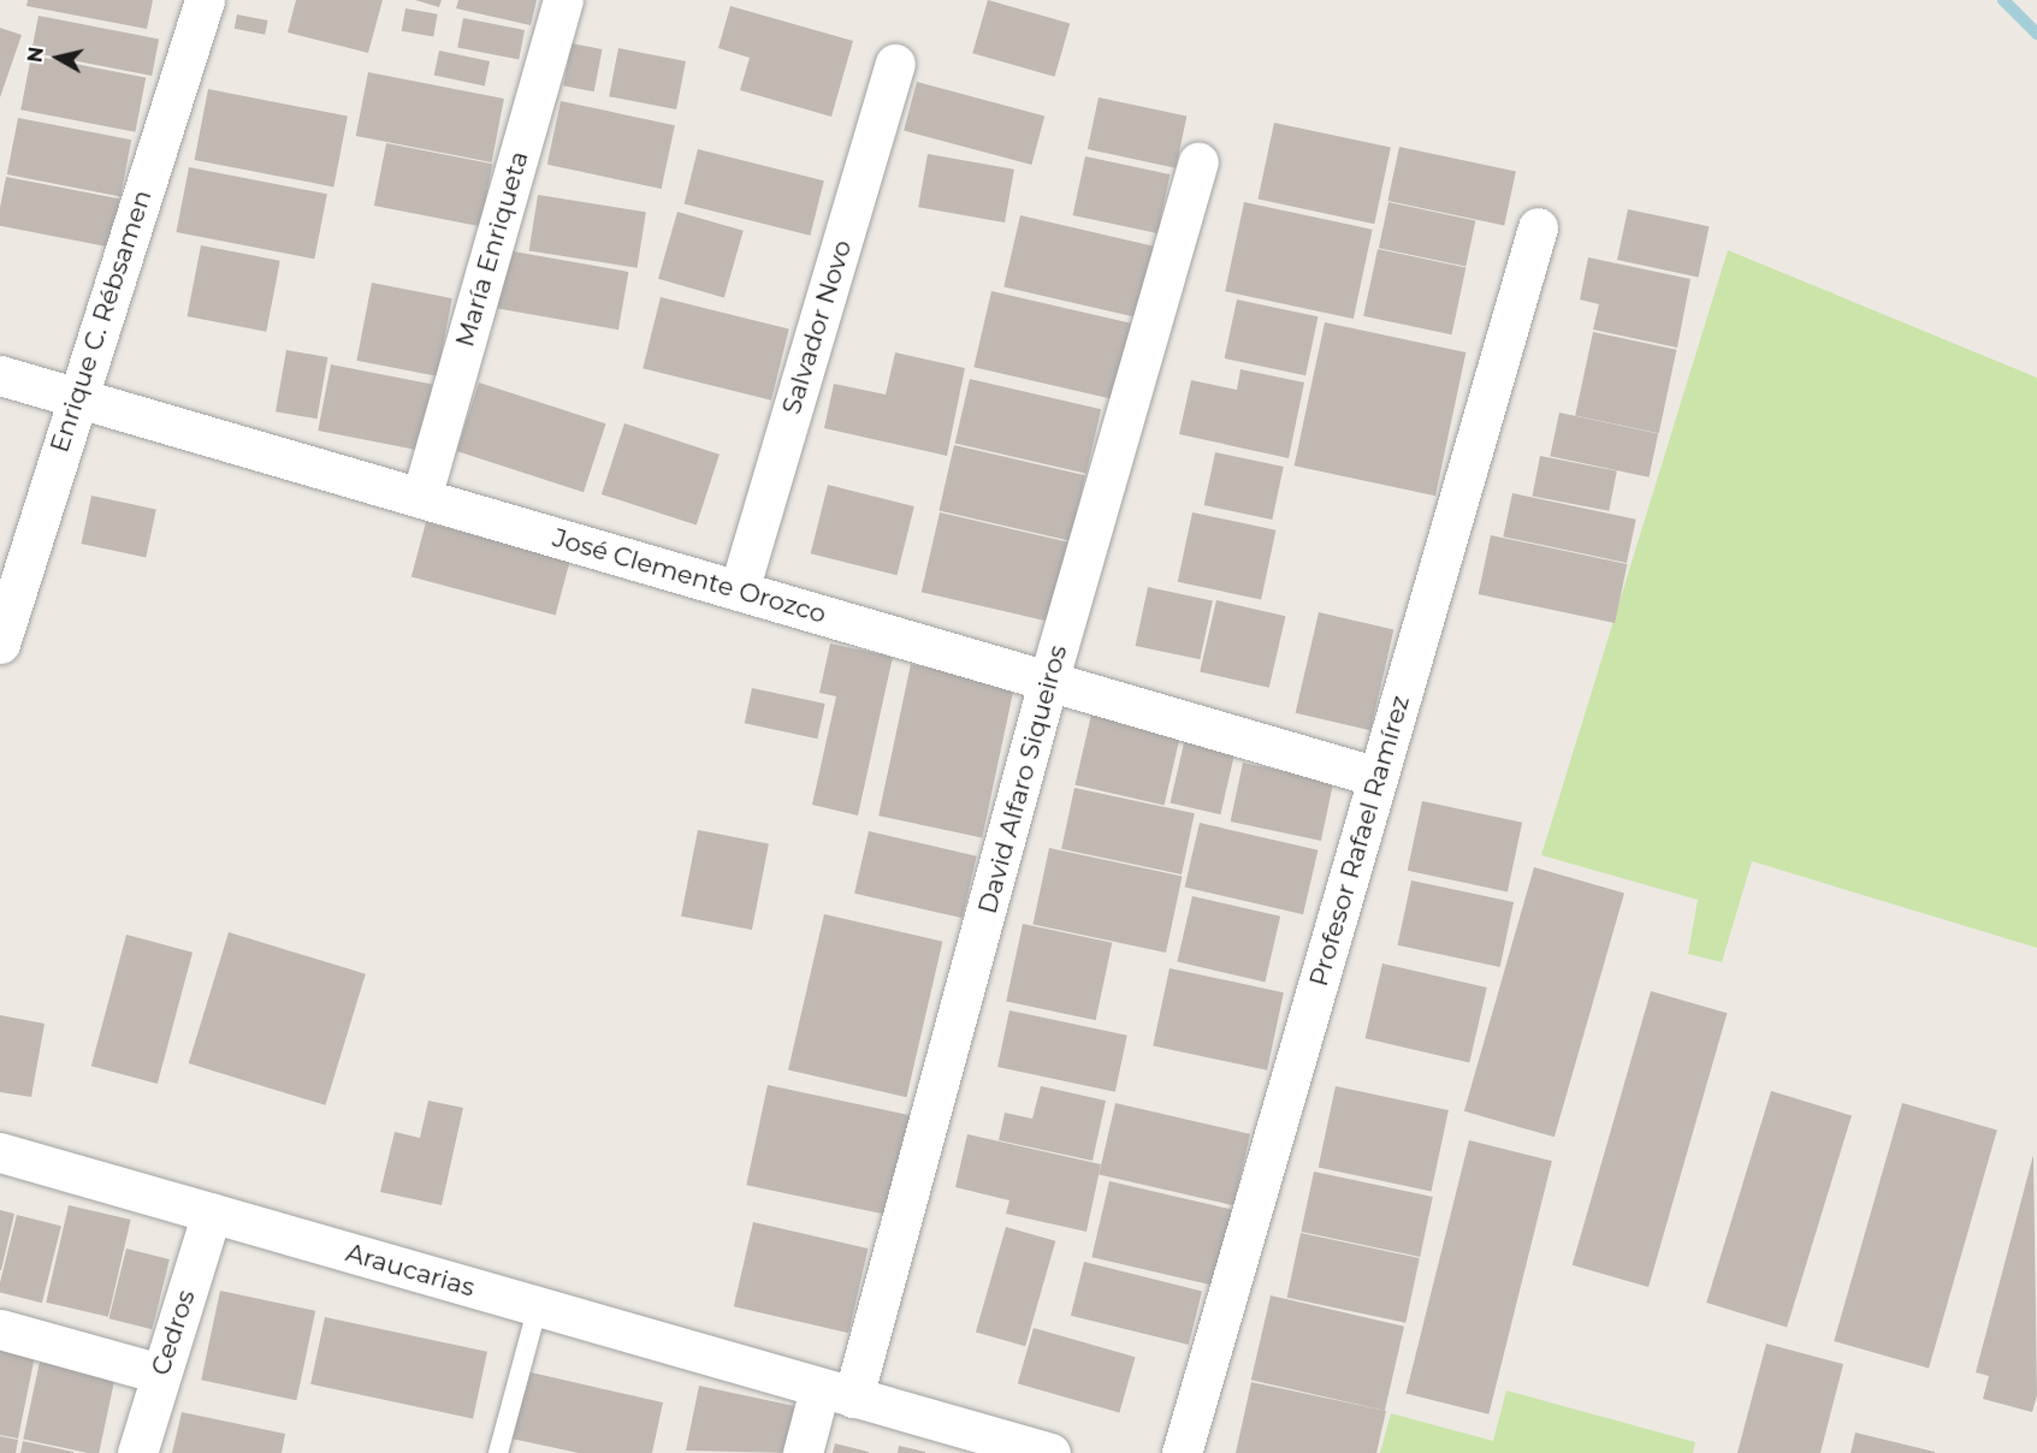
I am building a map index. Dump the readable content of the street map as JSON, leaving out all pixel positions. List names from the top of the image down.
{
  "streets": {
    "street": [
      "María Enriqueta",
      "Enrique C. Rébsamen",
      "Salvador Novo",
      "José Clemente Orozco",
      "David Alfaro Siqueiros",
      "Profesor Rafael Ramírez",
      "Araucarias",
      "Cedros"
    ]
  },
  "crossings": [
    ["María Enriqueta", "José Clemente Orozco"],
    ["Enrique C. Rébsamen", "José Clemente Orozco"],
    ["Salvador Novo", "José Clemente Orozco"],
    ["José Clemente Orozco", "David Alfaro Siqueiros"],
    ["José Clemente Orozco", "Profesor Rafael Ramírez"],
    ["David Alfaro Siqueiros", "Araucarias"],
    ["Araucarias", "Cedros"]
  ],
  "north": "left"
}
